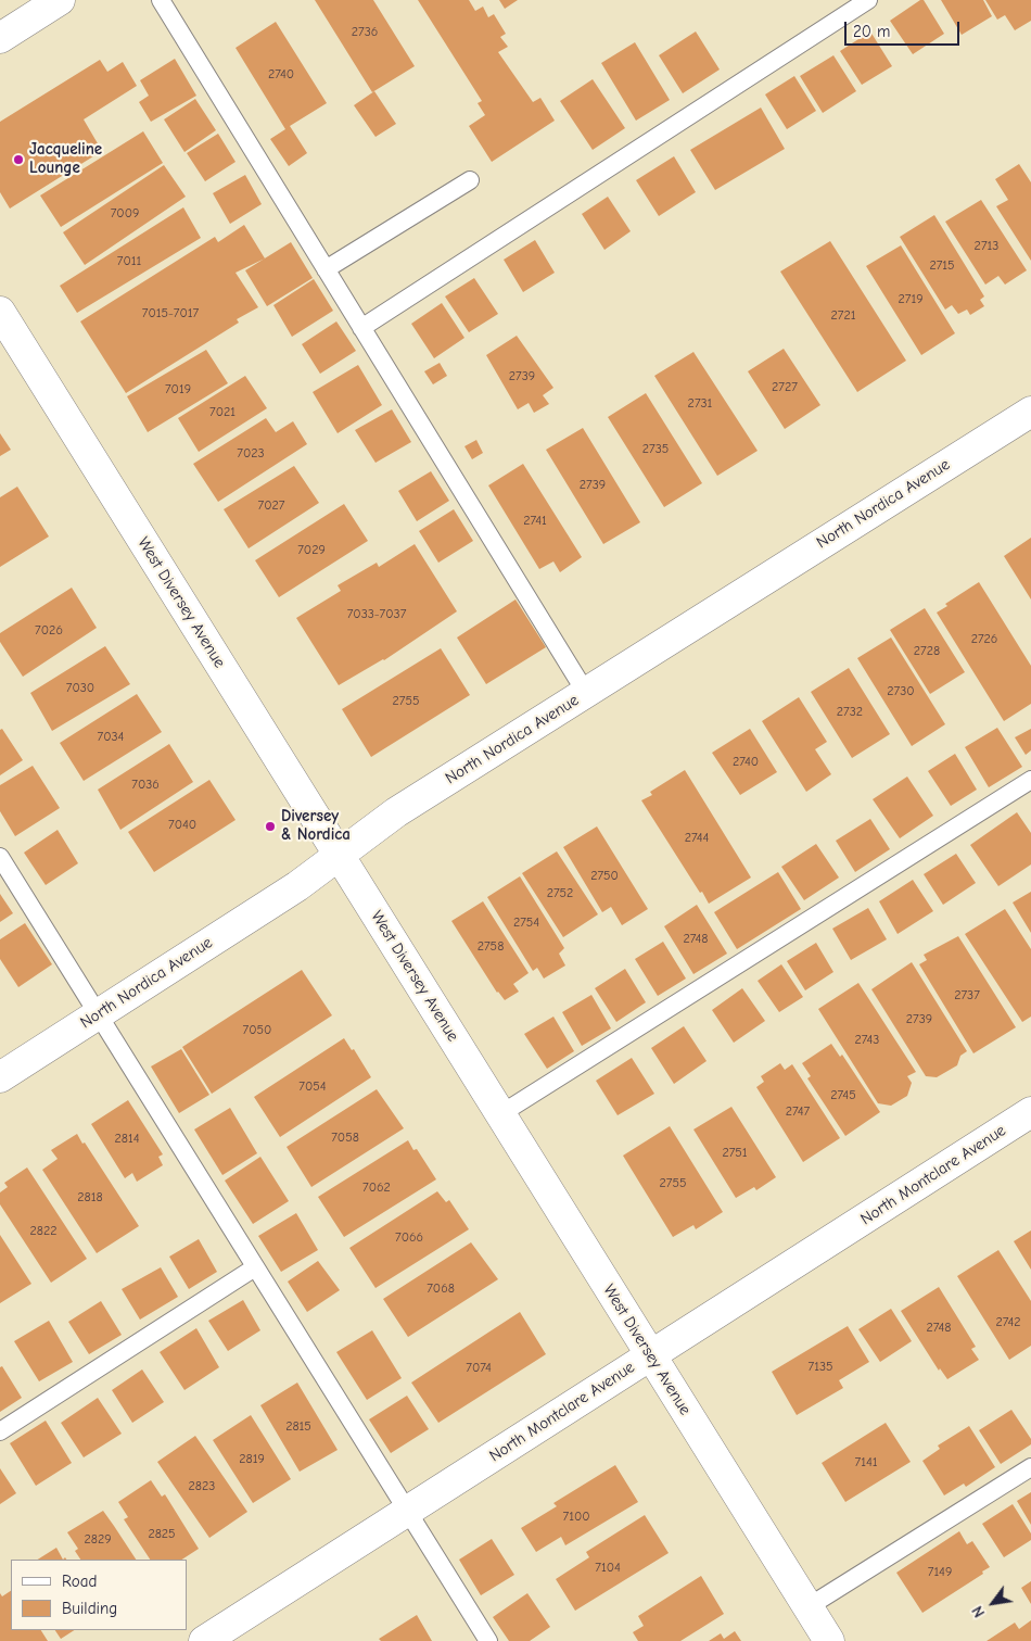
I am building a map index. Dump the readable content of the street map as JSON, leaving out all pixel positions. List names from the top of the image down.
{
  "streets": {
    "street": ["North Nordica Avenue", "West Diversey Avenue", "North Montclare Avenue"]
  },
  "crossings": [
    ["North Nordica Avenue", "West Diversey Avenue"],
    ["West Diversey Avenue", "North Montclare Avenue"]
  ],
  "places": ["Jacqueline Lounge", "Diversey & Nordica"],
  "house_numbers": [
    "2736",
    "2740",
    "7009",
    "2713",
    "7011",
    "2715",
    "2719",
    "7015-7017",
    "2721",
    "2739",
    "2727",
    "7019",
    "2731",
    "7021",
    "2735",
    "7023",
    "2739",
    "7027",
    "2741",
    "7029",
    "7033-7037",
    "7026",
    "2726",
    "2728",
    "7030",
    "2730",
    "2755",
    "2732",
    "7034",
    "2740",
    "7036",
    "7040",
    "2744",
    "2750",
    "2752",
    "2754",
    "2748",
    "2758",
    "2737",
    "2739",
    "7050",
    "2743",
    "7054",
    "2745",
    "2747",
    "7058",
    "2814",
    "2751",
    "2755",
    "7062",
    "2818",
    "2822",
    "7066",
    "7068",
    "2742",
    "2748",
    "7135",
    "7074",
    "2815",
    "2819",
    "7141",
    "2823",
    "7100",
    "2825",
    "2829",
    "7104",
    "7149"
  ],
  "legend": ["Road", "Building"],
  "scale_bar": "20 m",
  "north": "bottom left"
}
